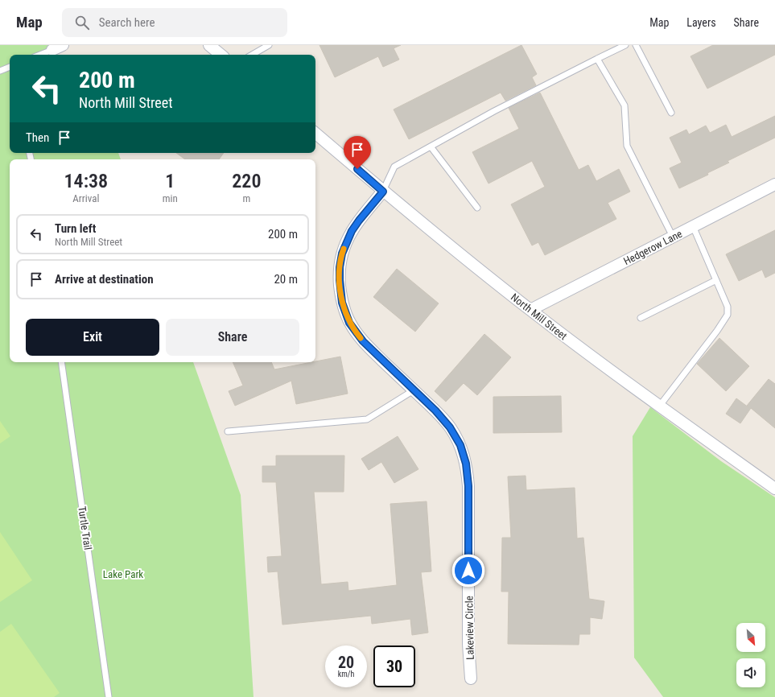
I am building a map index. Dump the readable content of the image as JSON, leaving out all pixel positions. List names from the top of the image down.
{
  "streets": {
    "street": ["Hedgerow Lane", "North Mill Street", "Lakeview Circle"],
    "lane": ["Turtle Trail"]
  },
  "crossings": [
    ["Hedgerow Lane", "North Mill Street"],
    ["North Mill Street", "Lakeview Circle"]
  ],
  "parks": ["Lake Park"],
  "north": "bottom right",
  "page": {
    "header": "Map",
    "search": "Search here",
    "nav": ["Map", "Layers", "Share"],
    "turn": ["200 m", "North Mill Street"],
    "then": "Then",
    "eta": [
      "14:38",
      "Arrival",
      "1",
      "min",
      "220",
      "m"
    ],
    "list": [
      {
        "name": "Turn left",
        "note": "North Mill Street",
        "value": "200 m"
      },
      {
        "name": "Arrive at destination",
        "value": "20 m"
      }
    ],
    "buttons": ["Exit", "Share"],
    "speed": "20 km/h",
    "limit": "30"
  }
}
